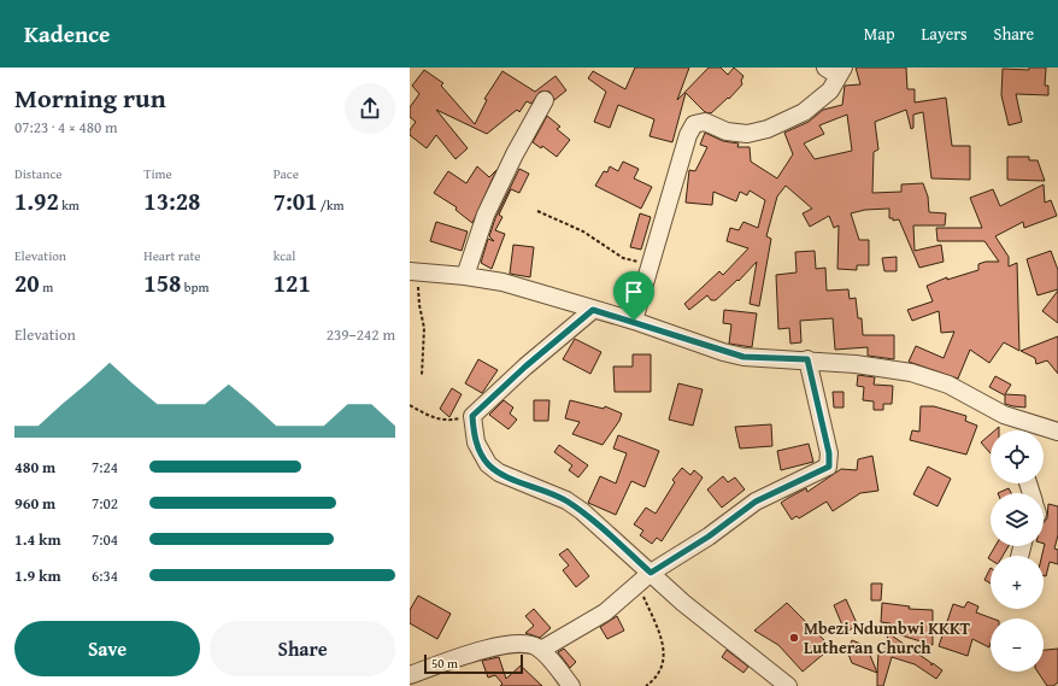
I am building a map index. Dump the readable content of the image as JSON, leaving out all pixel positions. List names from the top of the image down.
{
  "places": ["Mbezi Ndumbwi KKKT Lutheran Church"],
  "scale_bar": "50 m",
  "page": {
    "header": "Kadence",
    "nav": ["Map", "Layers", "Share"],
    "heading": ["Morning run", "07:23 · 4 × 480 m"],
    "stats": [
      ["Distance", "1.92 km"],
      ["Time", "13:28"],
      ["Pace", "7:01 /km"],
      ["Elevation", "20 m"],
      ["Heart rate", "158 bpm"],
      ["kcal", "121"]
    ],
    "chart": ["Elevation", "239–242 m"],
    "map_buttons": ["+", "−"],
    "list": [
      {
        "name": "480 m",
        "note": "7:24"
      },
      {
        "name": "960 m",
        "note": "7:02"
      },
      {
        "name": "1.4 km",
        "note": "7:04"
      },
      {
        "name": "1.9 km",
        "note": "6:34"
      }
    ],
    "buttons": ["Save", "Share"],
    "scale": "50 m"
  }
}
